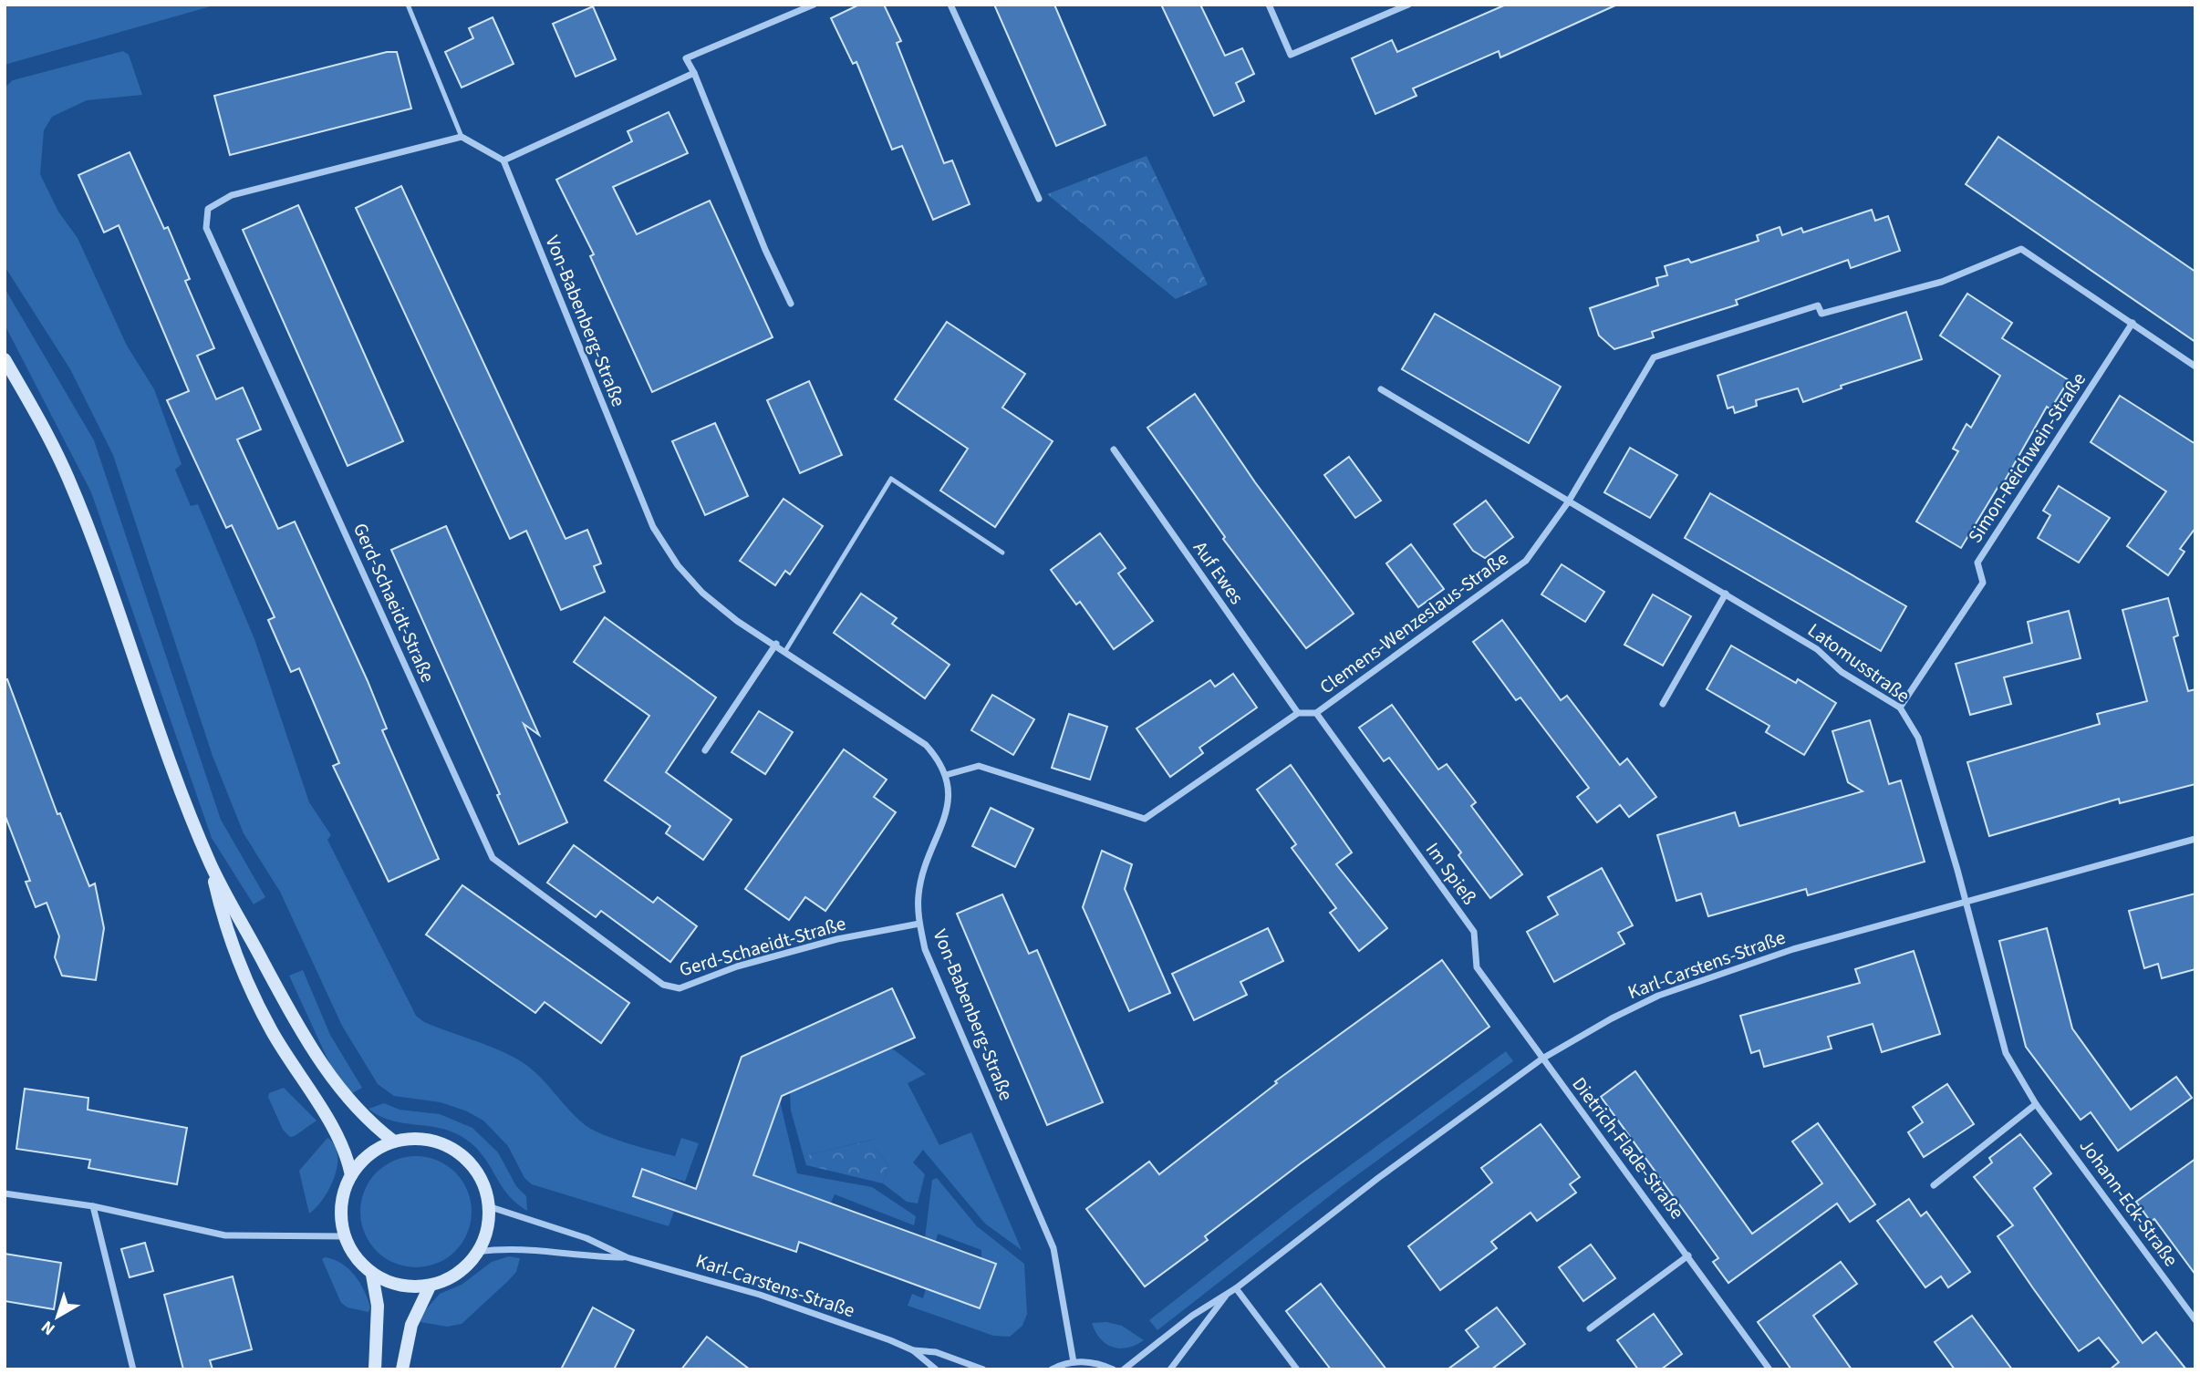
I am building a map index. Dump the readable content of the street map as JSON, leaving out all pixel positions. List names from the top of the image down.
{
  "streets": {
    "street": [
      "Von-Babenberg-Straße",
      "Simon-Reichwein-Straße",
      "Auf Ewes",
      "Gerd-Schaeidt-Straße",
      "Clemens-Wenzeslaus-Straße",
      "Latomusstraße",
      "Im Spieß",
      "Karl-Carstens-Straße",
      "Dietrich-Flade-Straße",
      "Johann-Eck-Straße"
    ]
  },
  "crossings": [
    ["Von-Babenberg-Straße", "Gerd-Schaeidt-Straße"],
    ["Simon-Reichwein-Straße", "Clemens-Wenzeslaus-Straße"],
    ["Simon-Reichwein-Straße", "Latomusstraße"],
    ["Auf Ewes", "Clemens-Wenzeslaus-Straße"],
    ["Clemens-Wenzeslaus-Straße", "Latomusstraße"],
    ["Clemens-Wenzeslaus-Straße", "Im Spieß"],
    ["Latomusstraße", "Karl-Carstens-Straße"],
    ["Latomusstraße", "Johann-Eck-Straße"],
    ["Im Spieß", "Karl-Carstens-Straße"],
    ["Im Spieß", "Dietrich-Flade-Straße"],
    ["Karl-Carstens-Straße", "Dietrich-Flade-Straße"],
    ["Karl-Carstens-Straße", "Johann-Eck-Straße"]
  ],
  "north": "bottom left"
}
